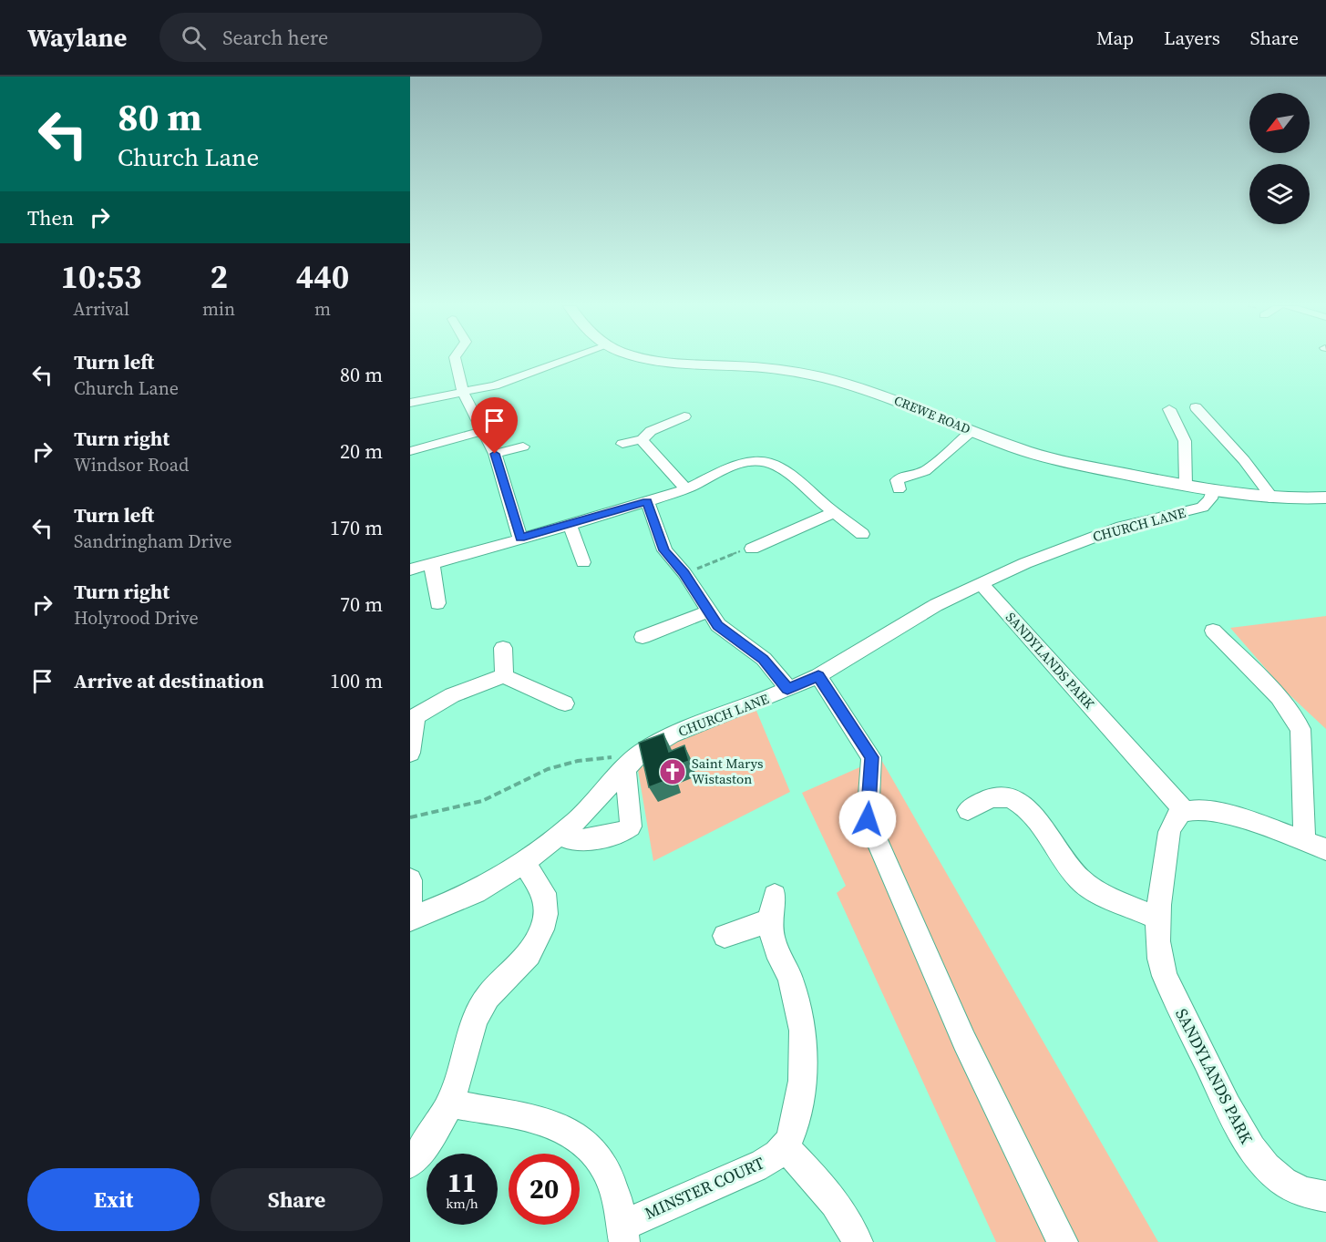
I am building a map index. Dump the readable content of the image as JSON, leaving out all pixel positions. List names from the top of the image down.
{
  "streets": {
    "main road": ["CREWE ROAD"],
    "street": ["CHURCH LANE", "SANDYLANDS PARK", "MINSTER COURT"]
  },
  "crossings": [
    ["CREWE ROAD", "CHURCH LANE"],
    ["CHURCH LANE", "SANDYLANDS PARK"]
  ],
  "places": {
    "church": ["Saint Marys Wistaston"]
  },
  "north": "bottom left",
  "page": {
    "header": "Waylane",
    "search": "Search here",
    "nav": ["Map", "Layers", "Share"],
    "turn": ["80 m", "Church Lane"],
    "then": "Then",
    "eta": [
      "10:53",
      "Arrival",
      "2",
      "min",
      "440",
      "m"
    ],
    "list": [
      {
        "name": "Turn left",
        "note": "Church Lane",
        "value": "80 m"
      },
      {
        "name": "Turn right",
        "note": "Windsor Road",
        "value": "20 m"
      },
      {
        "name": "Turn left",
        "note": "Sandringham Drive",
        "value": "170 m"
      },
      {
        "name": "Turn right",
        "note": "Holyrood Drive",
        "value": "70 m"
      },
      {
        "name": "Arrive at destination",
        "value": "100 m"
      }
    ],
    "speed": "11 km/h",
    "limit": "20",
    "buttons": ["Exit", "Share"]
  }
}
